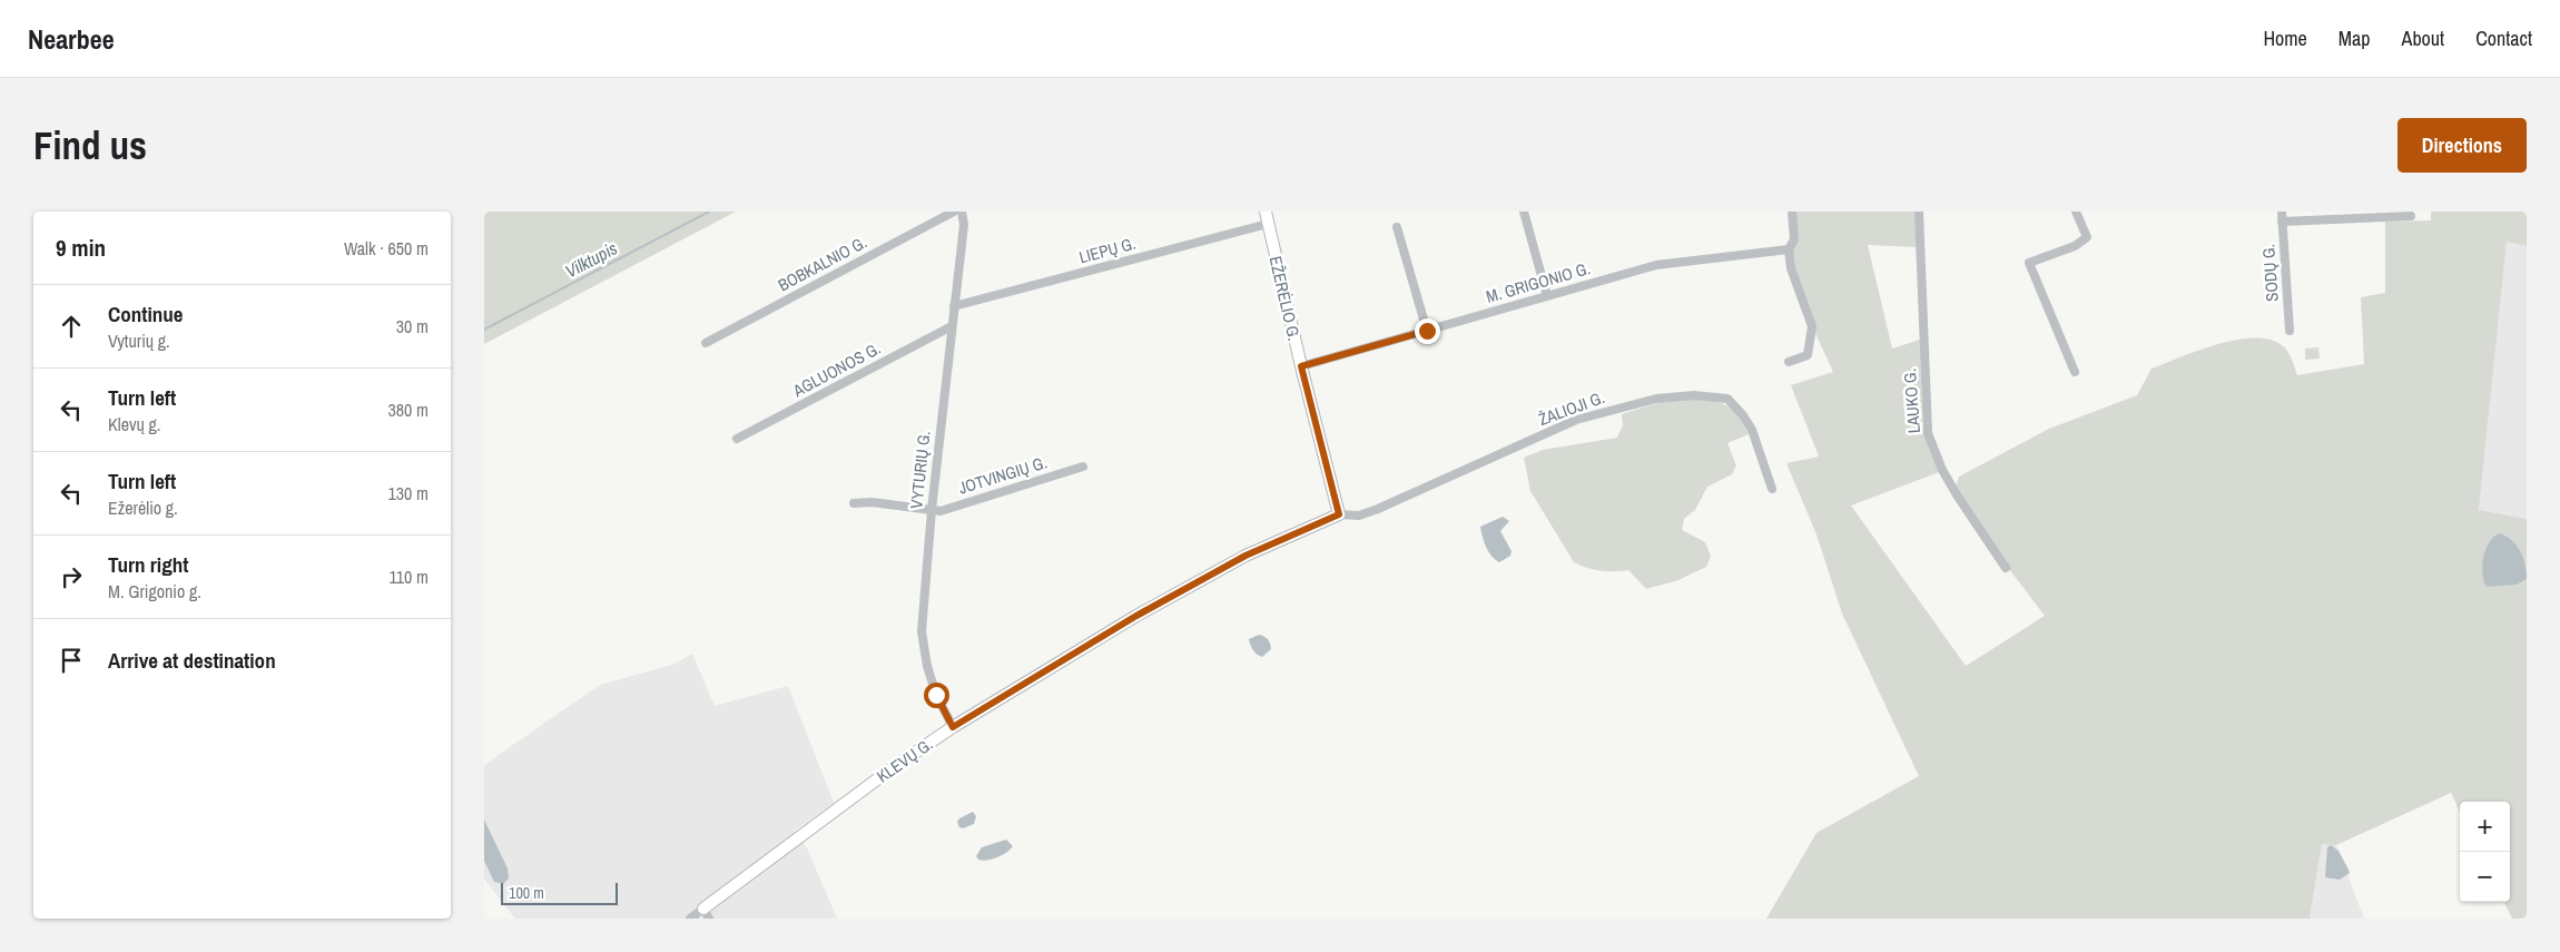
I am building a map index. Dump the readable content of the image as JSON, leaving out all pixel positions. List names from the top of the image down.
{
  "streets": {
    "main road": ["EŽERĖLIO G.", "KLEVŲ G."],
    "street": [
      "LIEPŲ G.",
      "BOBKALNIO G.",
      "SODŲ G.",
      "M. GRIGONIO G.",
      "AGLUONOS G.",
      "LAUKO G.",
      "ŽALIOJI G.",
      "VYTURIŲ G.",
      "JOTVINGIŲ G."
    ]
  },
  "crossings": [
    ["LIEPŲ G.", "EŽERĖLIO G."],
    ["LIEPŲ G.", "VYTURIŲ G."],
    ["M. GRIGONIO G.", "EŽERĖLIO G."],
    ["EŽERĖLIO G.", "ŽALIOJI G."],
    ["EŽERĖLIO G.", "KLEVŲ G."],
    ["AGLUONOS G.", "VYTURIŲ G."],
    ["ŽALIOJI G.", "KLEVŲ G."],
    ["VYTURIŲ G.", "JOTVINGIŲ G."],
    ["VYTURIŲ G.", "KLEVŲ G."]
  ],
  "water": ["Vilktupis"],
  "scale_bar": "100 m",
  "page": {
    "header": "Nearbee",
    "nav": [
      "Home",
      "Map",
      "About",
      "Contact"
    ],
    "buttons": "Directions",
    "title": "Find us",
    "heading": ["9 min", "Walk · 650 m"],
    "list": [
      ["Continue", "Vyturių g.", "30 m"],
      ["Turn left", "Klevų g.", "380 m"],
      ["Turn left", "Ežerėlio g.", "130 m"],
      ["Turn right", "M. Grigonio g.", "110 m"],
      "Arrive at destination"
    ],
    "map_buttons": ["+", "−"],
    "scale": "100 m"
  }
}
